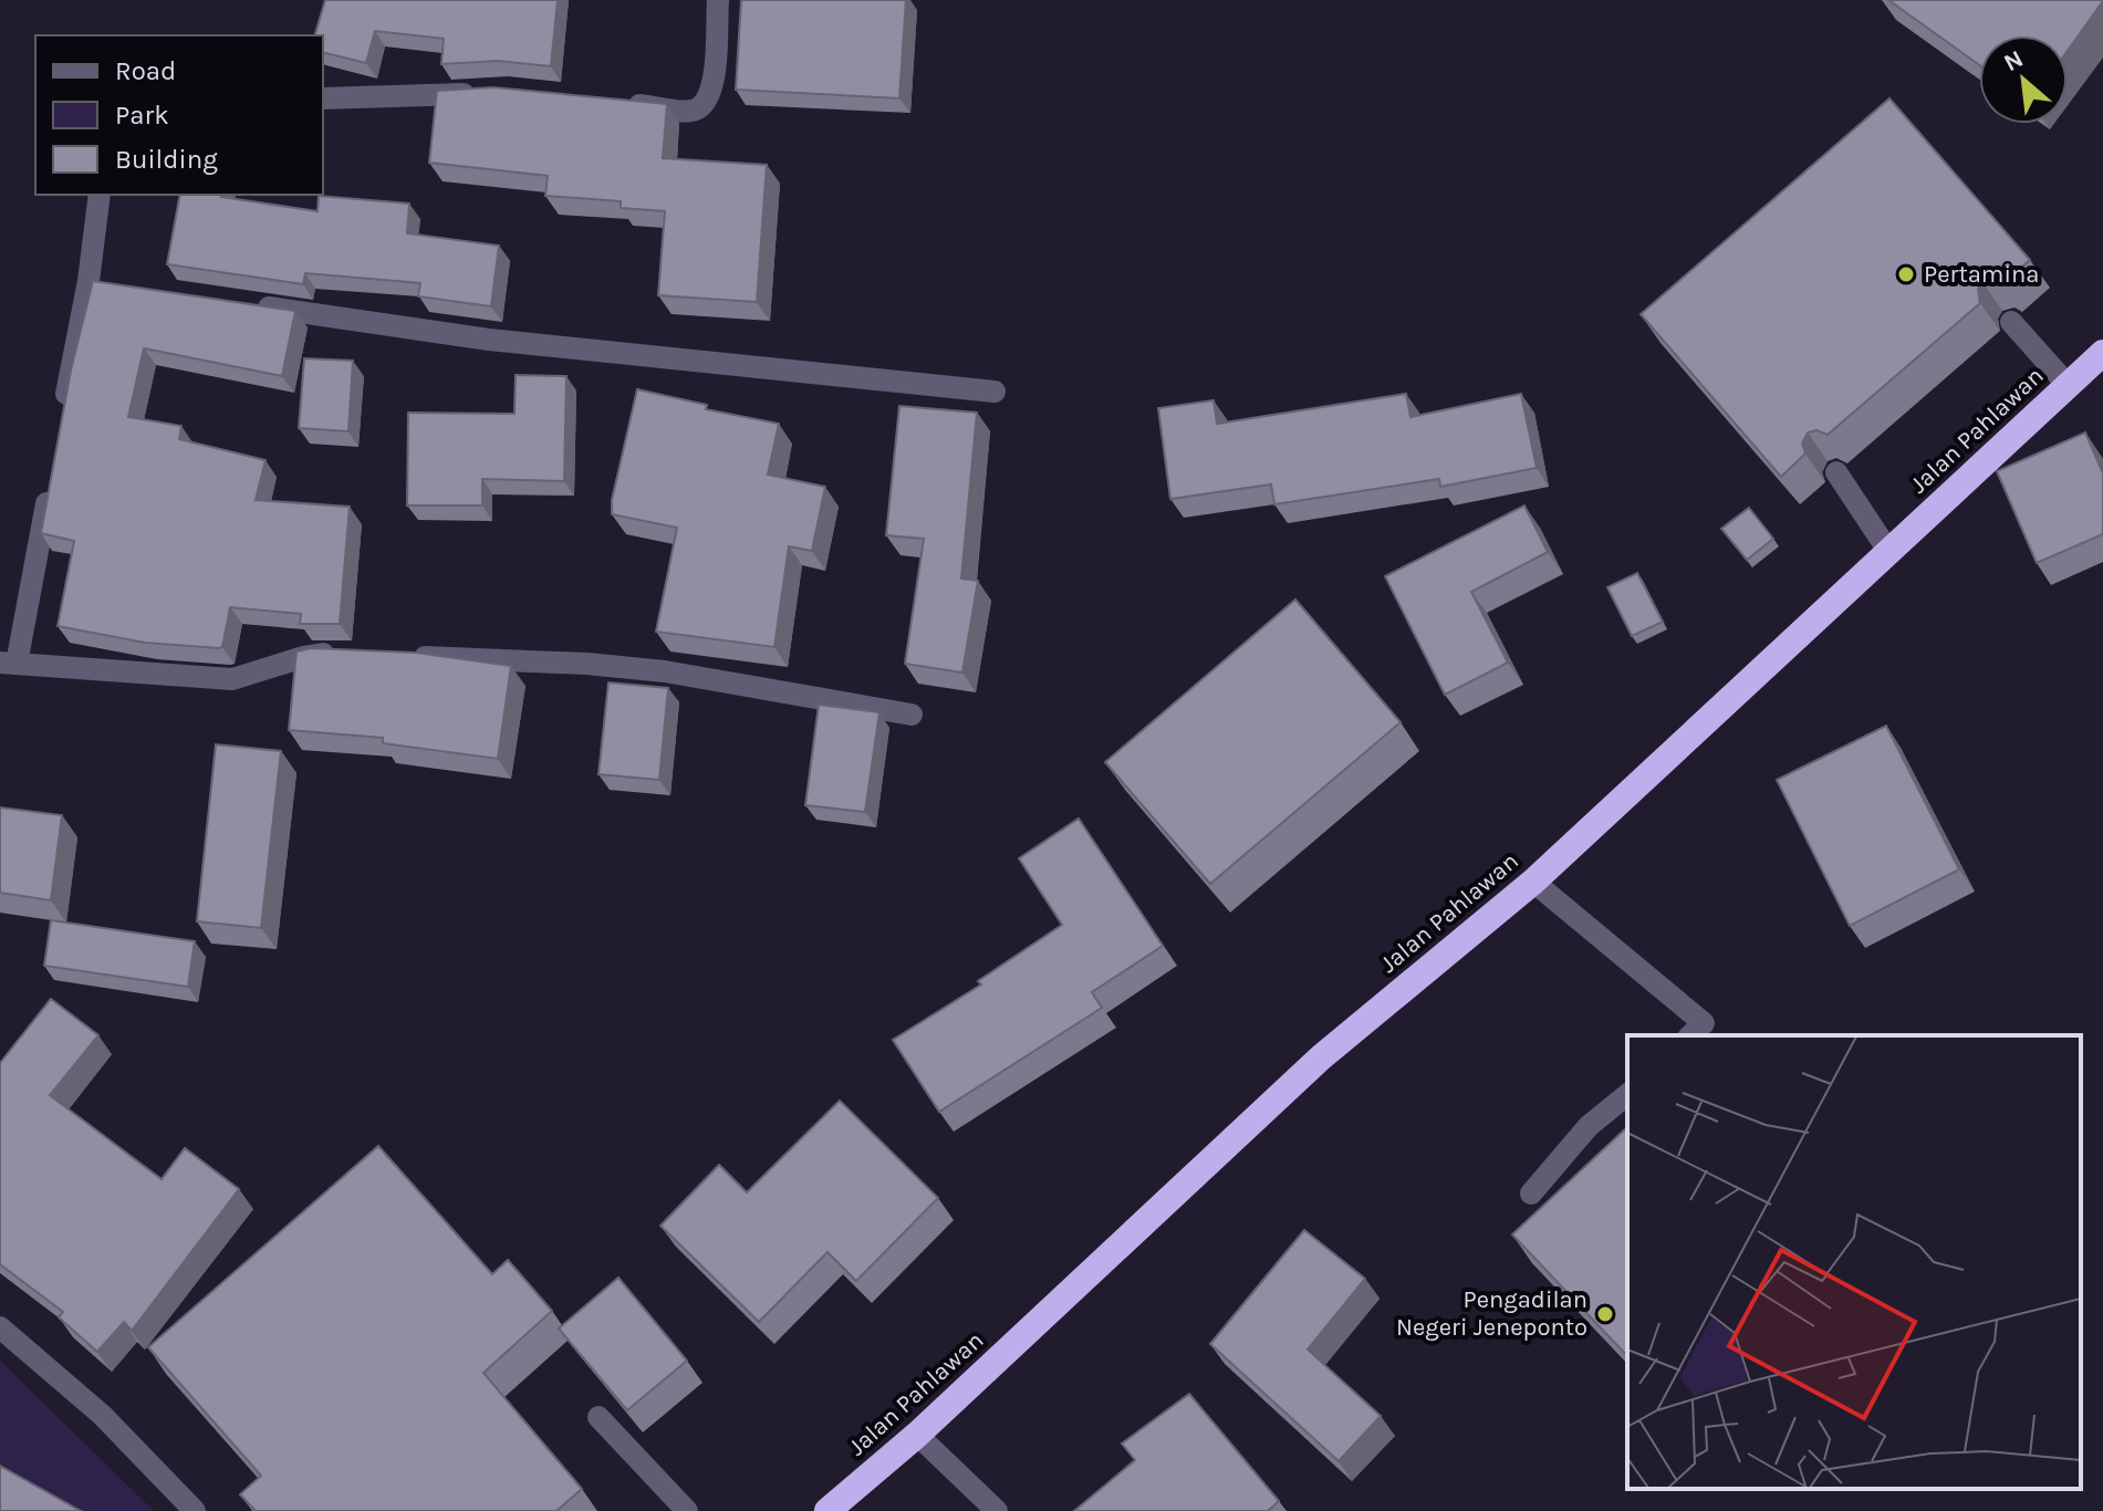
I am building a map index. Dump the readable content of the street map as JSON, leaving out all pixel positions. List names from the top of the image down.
{
  "streets": {
    "highway": ["Jalan Pahlawan"]
  },
  "places": ["Pertamina", "Pengadilan Negeri Jeneponto"],
  "legend": ["Road", "Park", "Building"],
  "north": "top left"
}
